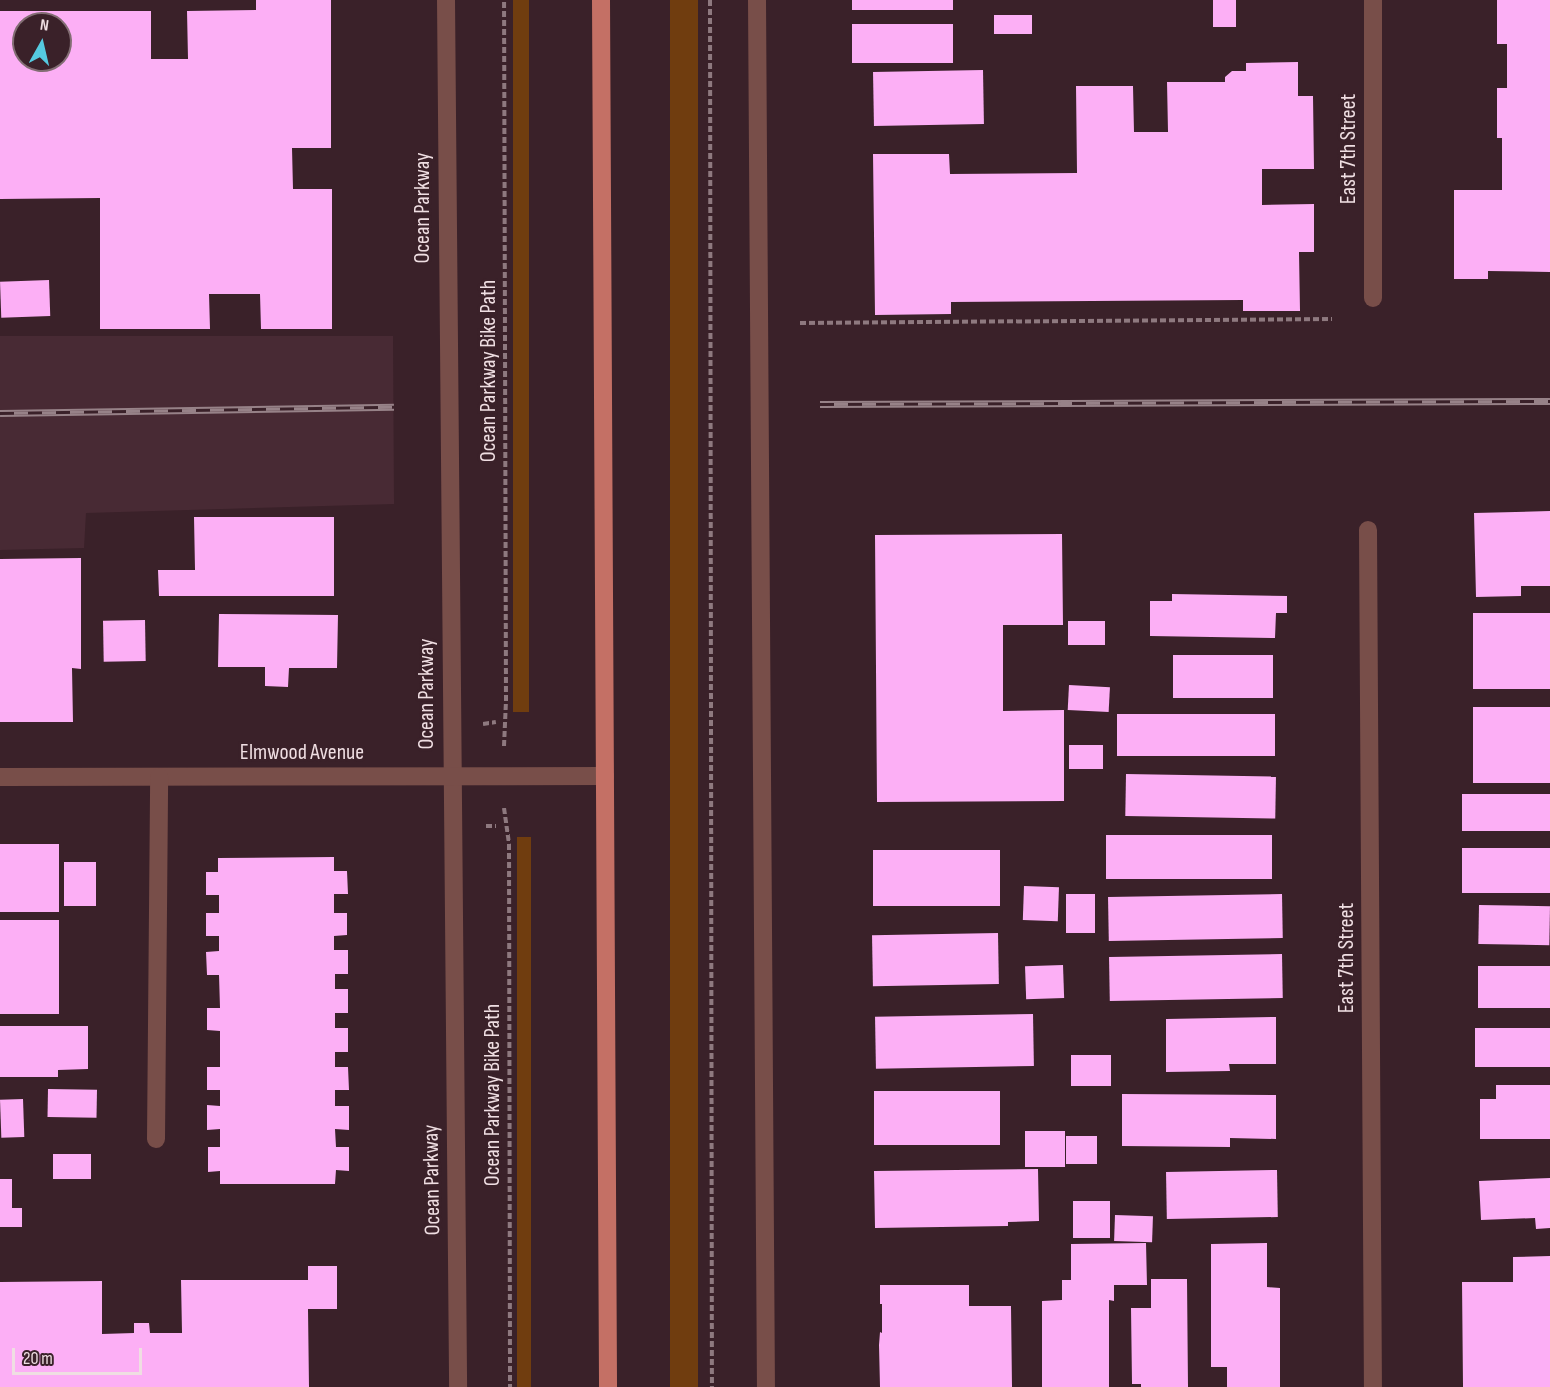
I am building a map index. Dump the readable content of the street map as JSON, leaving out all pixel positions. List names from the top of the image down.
{
  "streets": {
    "street": ["East 7th Street", "Ocean Parkway", "Elmwood Avenue"],
    "path": ["Ocean Parkway Bike Path"]
  },
  "crossings": [
    ["Ocean Parkway", "Elmwood Avenue"]
  ],
  "scale_bar": "20 m",
  "north": "top"
}
